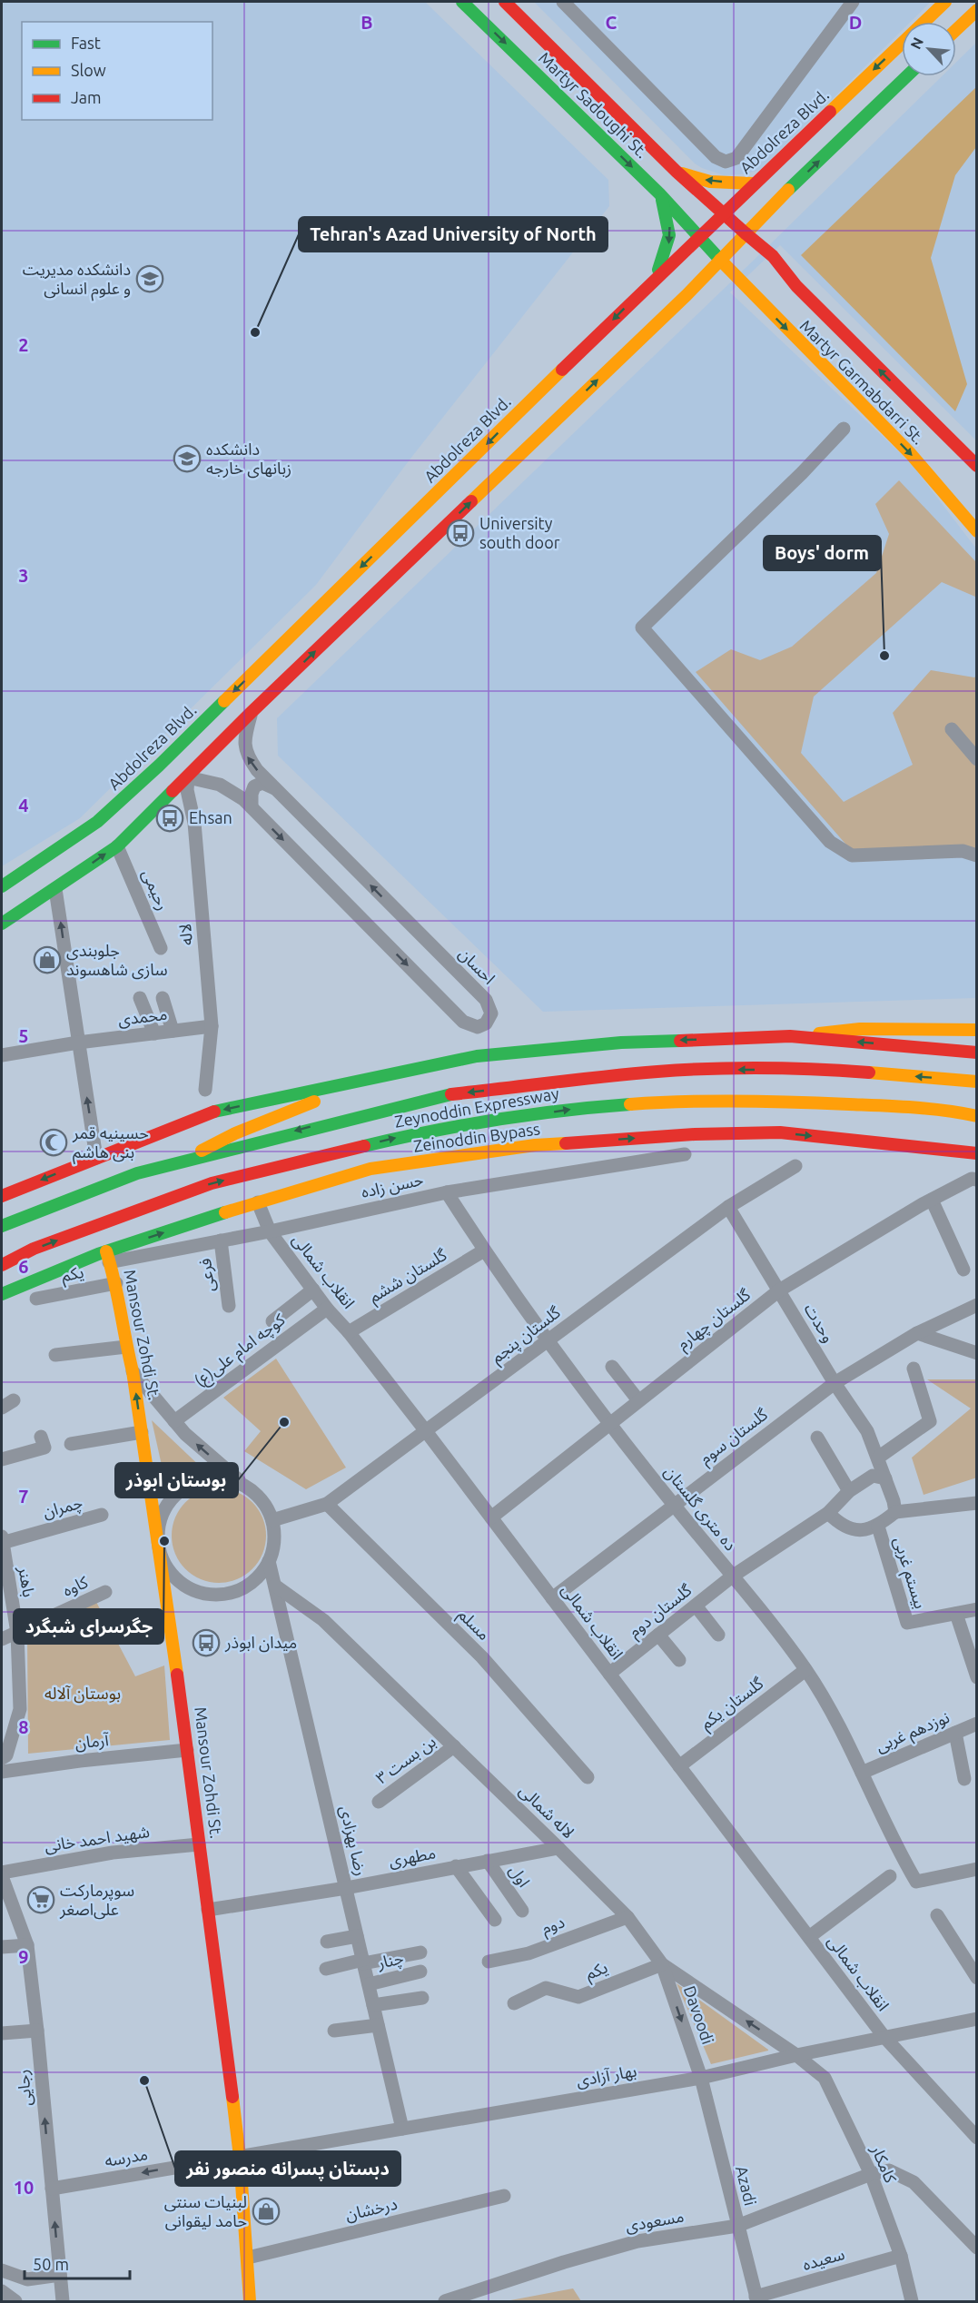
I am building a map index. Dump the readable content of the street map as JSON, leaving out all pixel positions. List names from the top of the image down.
{
  "streets": {
    "main road": [
      "Martyr Sadoughi St.",
      "Abdolreza Blvd.",
      "Martyr Garmabdarri St.",
      "Zeynoddin Expressway",
      "Zeinoddin Bypass",
      "Mansour Zohdi St."
    ],
    "street": [
      "رحیمی",
      "لاله",
      "احسان",
      "محمدی",
      "حسن زاده",
      "انقلاب شمالی",
      "یکم",
      "فرعی",
      "گلستان ششم",
      "گلستان چهارم",
      "وحدت",
      "گلستان پنجم",
      "کوچه امام علی(ع)",
      "گلستان سوم",
      "چمران",
      "ده متری گلستان",
      "بیستم غربی",
      "باهنر",
      "کاوه",
      "گلستان دوم",
      "مسلم",
      "گلستان یکم",
      "نوزدهم غربی",
      "آرمان",
      "بن بست ۳",
      "لاله شمالی",
      "شهید احمد خانی",
      "رضا بهزادی",
      "مطهری",
      "اول",
      "دوم",
      "چنار",
      "Davoodi",
      "بهار آزادی",
      "رجایی",
      "مدرسه",
      "کامکار",
      "Azadi",
      "درخشان",
      "مسعودی",
      "سعیده"
    ]
  },
  "crossings": [
    ["Martyr Sadoughi St.", "Abdolreza Blvd."],
    ["Martyr Sadoughi St.", "Martyr Garmabdarri St."],
    ["Abdolreza Blvd.", "Martyr Garmabdarri St."],
    ["لاله", "احسان"],
    ["لاله", "محمدی"],
    ["Zeinoddin Bypass", "حسن زاده"],
    ["Zeinoddin Bypass", "انقلاب شمالی"],
    ["Zeinoddin Bypass", "Mansour Zohdi St."],
    ["حسن زاده", "انقلاب شمالی"],
    ["حسن زاده", "فرعی"],
    ["حسن زاده", "Mansour Zohdi St."],
    ["حسن زاده", "ده متری گلستان"],
    ["انقلاب شمالی", "گلستان ششم"],
    ["انقلاب شمالی", "گلستان چهارم"],
    ["انقلاب شمالی", "گلستان پنجم"],
    ["انقلاب شمالی", "کوچه امام علی(ع)"],
    ["انقلاب شمالی", "گلستان سوم"],
    ["انقلاب شمالی", "گلستان دوم"],
    ["انقلاب شمالی", "گلستان یکم"],
    ["انقلاب شمالی", "بهار آزادی"],
    ["یکم", "Mansour Zohdi St."],
    ["یکم", "لاله شمالی"],
    ["یکم", "Davoodi"],
    ["گلستان ششم", "ده متری گلستان"],
    ["گلستان چهارم", "وحدت"],
    ["گلستان چهارم", "ده متری گلستان"],
    ["وحدت", "گلستان پنجم"],
    ["وحدت", "گلستان سوم"],
    ["وحدت", "گلستان دوم"],
    ["Mansour Zohdi St.", "گلستان پنجم"],
    ["Mansour Zohdi St.", "آرمان"],
    ["Mansour Zohdi St.", "شهید احمد خانی"],
    ["Mansour Zohdi St.", "رضا بهزادی"],
    ["Mansour Zohdi St.", "مطهری"],
    ["Mansour Zohdi St.", "بهار آزادی"],
    ["Mansour Zohdi St.", "مدرسه"],
    ["Mansour Zohdi St.", "درخشان"],
    ["گلستان پنجم", "ده متری گلستان"],
    ["گلستان پنجم", "مسلم"],
    ["گلستان پنجم", "رضا بهزادی"],
    ["گلستان سوم", "ده متری گلستان"],
    ["چمران", "باهنر"],
    ["ده متری گلستان", "گلستان دوم"],
    ["ده متری گلستان", "گلستان یکم"],
    ["ده متری گلستان", "نوزدهم غربی"],
    ["باهنر", "کاوه"],
    ["بن بست ۳", "لاله شمالی"],
    ["لاله شمالی", "رضا بهزادی"],
    ["لاله شمالی", "مطهری"],
    ["لاله شمالی", "دوم"],
    ["لاله شمالی", "Davoodi"],
    ["لاله شمالی", "بهار آزادی"],
    ["لاله شمالی", "کامکار"],
    ["شهید احمد خانی", "رجایی"],
    ["رضا بهزادی", "مطهری"],
    ["رضا بهزادی", "چنار"],
    ["رضا بهزادی", "بهار آزادی"],
    ["مطهری", "اول"],
    ["Davoodi", "بهار آزادی"],
    ["Davoodi", "Azadi"],
    ["بهار آزادی", "مدرسه"],
    ["بهار آزادی", "کامکار"],
    ["بهار آزادی", "Azadi"],
    ["رجایی", "مدرسه"],
    ["کامکار", "مسعودی"],
    ["کامکار", "سعیده"],
    ["Azadi", "مسعودی"],
    ["Azadi", "سعیده"]
  ],
  "one_way": ["Davoodi", "رجایی", "مدرسه"],
  "parks": ["بوستان آلاله"],
  "places": {
    "school or university": ["دانشکده مدیریت و علوم انسانی", "دانشکده زبانهای خارجه"],
    "other": [
      "Tehran's Azad University of North",
      "Boys' dorm",
      "بوستان ابوذر",
      "جگرسرای شبگرد",
      "دبستان پسرانه منصور نفر"
    ],
    "bus stop": ["University south door", "Ehsan", "میدان ابوذر"],
    "shop": ["جلوبندی سازی شاهسوند", "لبنیات سنتی حامد لیقوانی"],
    "mosque": ["حسینیه قمر بنی هاشم"],
    "supermarket": ["سوپرمارکت علی‌اصغر"]
  },
  "legend": ["Fast", "Slow", "Jam"],
  "scale_bar": "50 m",
  "north": "top left",
  "grid": {
    "columns": ["B", "C", "D"],
    "rows": [
      "2",
      "3",
      "4",
      "5",
      "6",
      "7",
      "8",
      "9",
      "10"
    ]
  }
}
